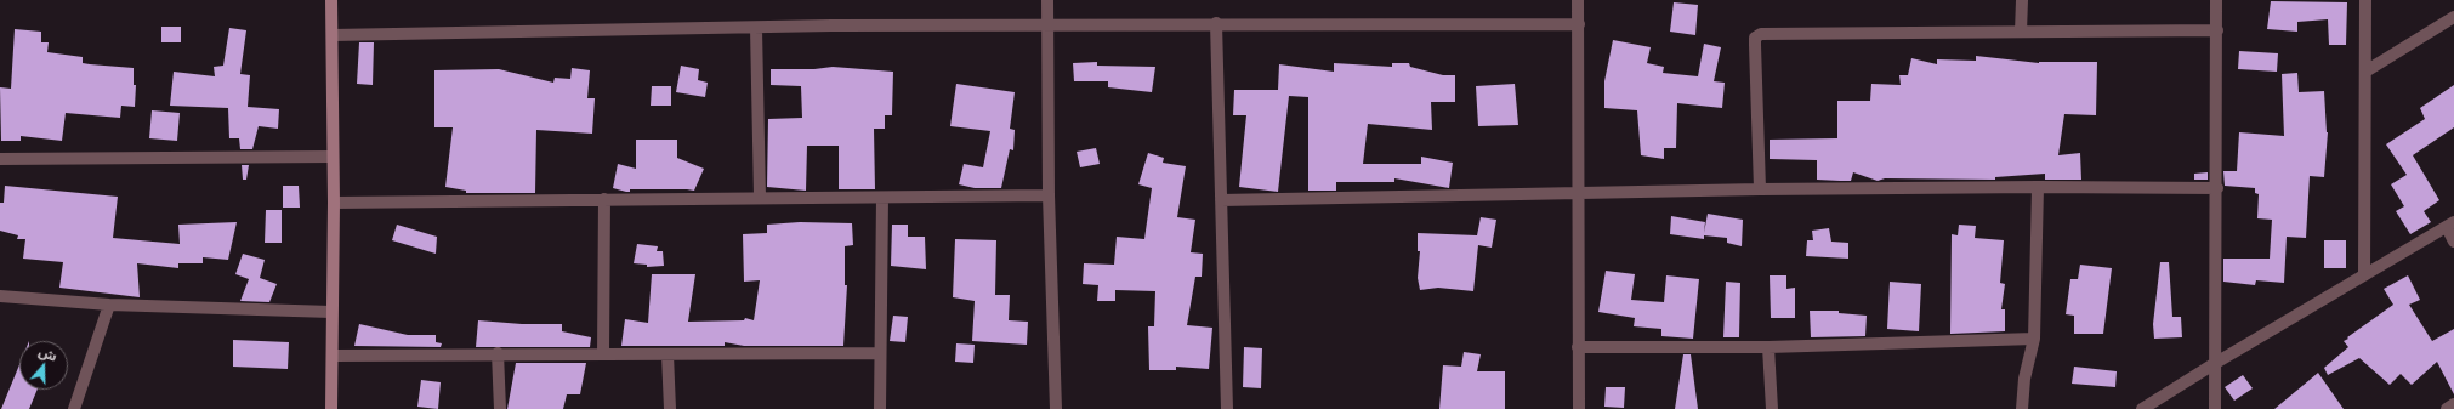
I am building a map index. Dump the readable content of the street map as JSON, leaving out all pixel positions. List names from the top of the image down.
{
  "north": "top"
}
